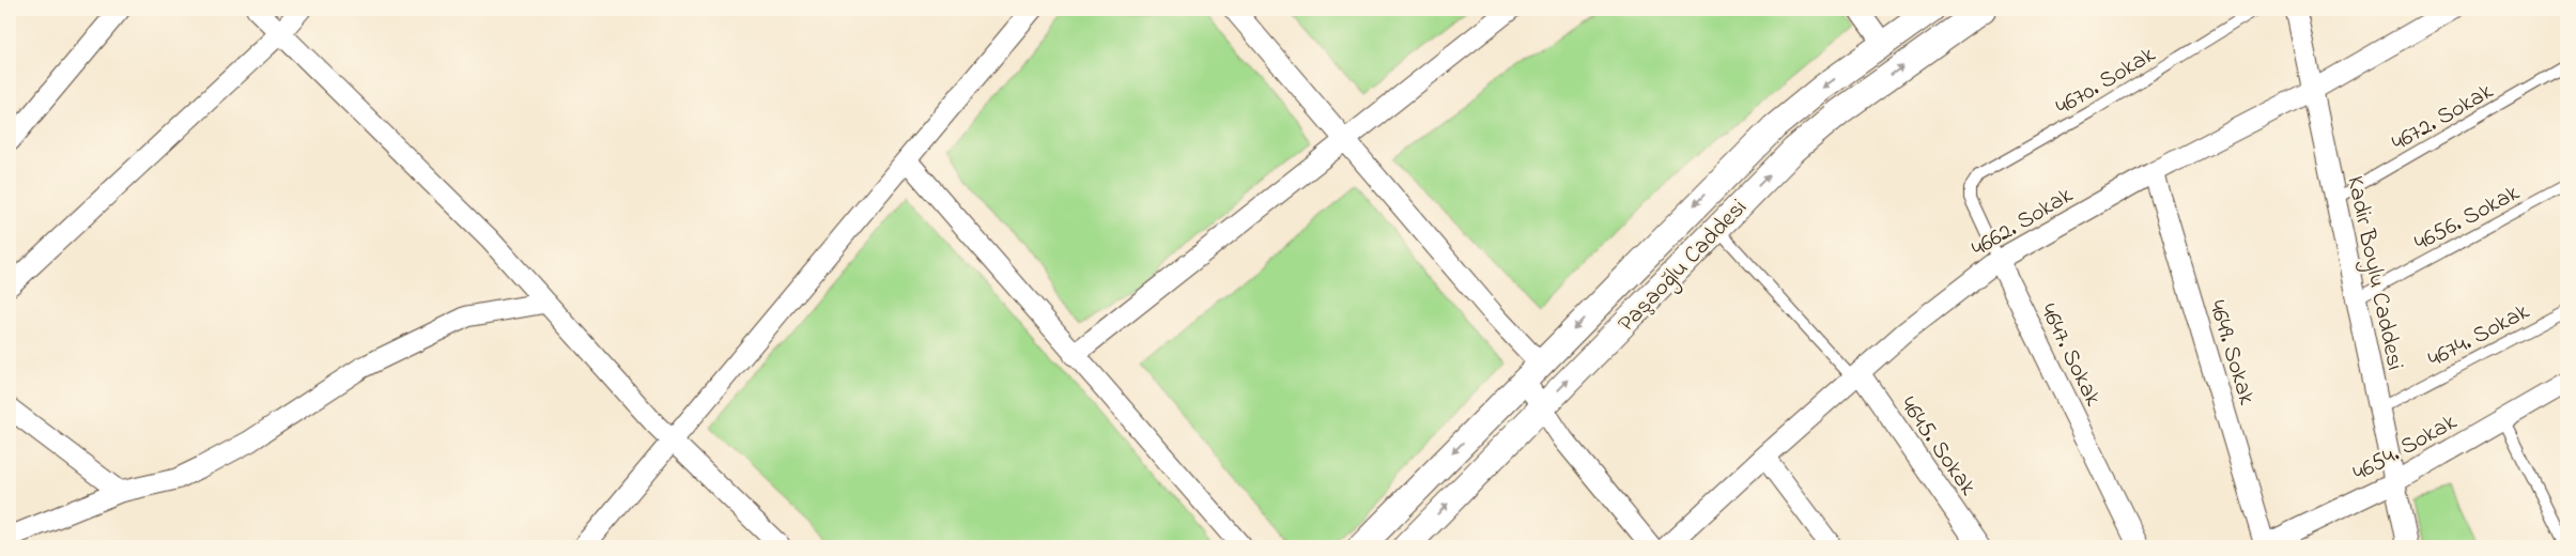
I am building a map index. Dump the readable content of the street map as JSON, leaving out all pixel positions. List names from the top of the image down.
{
  "streets": {
    "street": [
      "4662. Sokak",
      "Paşaoğlu Caddesi",
      "Kadir Boylu Caddesi",
      "4649. Sokak",
      "4647. Sokak",
      "4645. Sokak",
      "4654. Sokak"
    ],
    "lane": [
      "4670. Sokak",
      "4672. Sokak",
      "4656. Sokak",
      "4674. Sokak"
    ]
  },
  "crossings": [
    ["4670. Sokak", "4647. Sokak"],
    ["4672. Sokak", "Kadir Boylu Caddesi"],
    ["4656. Sokak", "Kadir Boylu Caddesi"],
    ["4662. Sokak", "Kadir Boylu Caddesi"],
    ["4662. Sokak", "4649. Sokak"],
    ["4662. Sokak", "4647. Sokak"],
    ["4662. Sokak", "4645. Sokak"],
    ["Paşaoğlu Caddesi", "4645. Sokak"],
    ["Kadir Boylu Caddesi", "4674. Sokak"],
    ["Kadir Boylu Caddesi", "4654. Sokak"],
    ["4649. Sokak", "4654. Sokak"]
  ]
}
